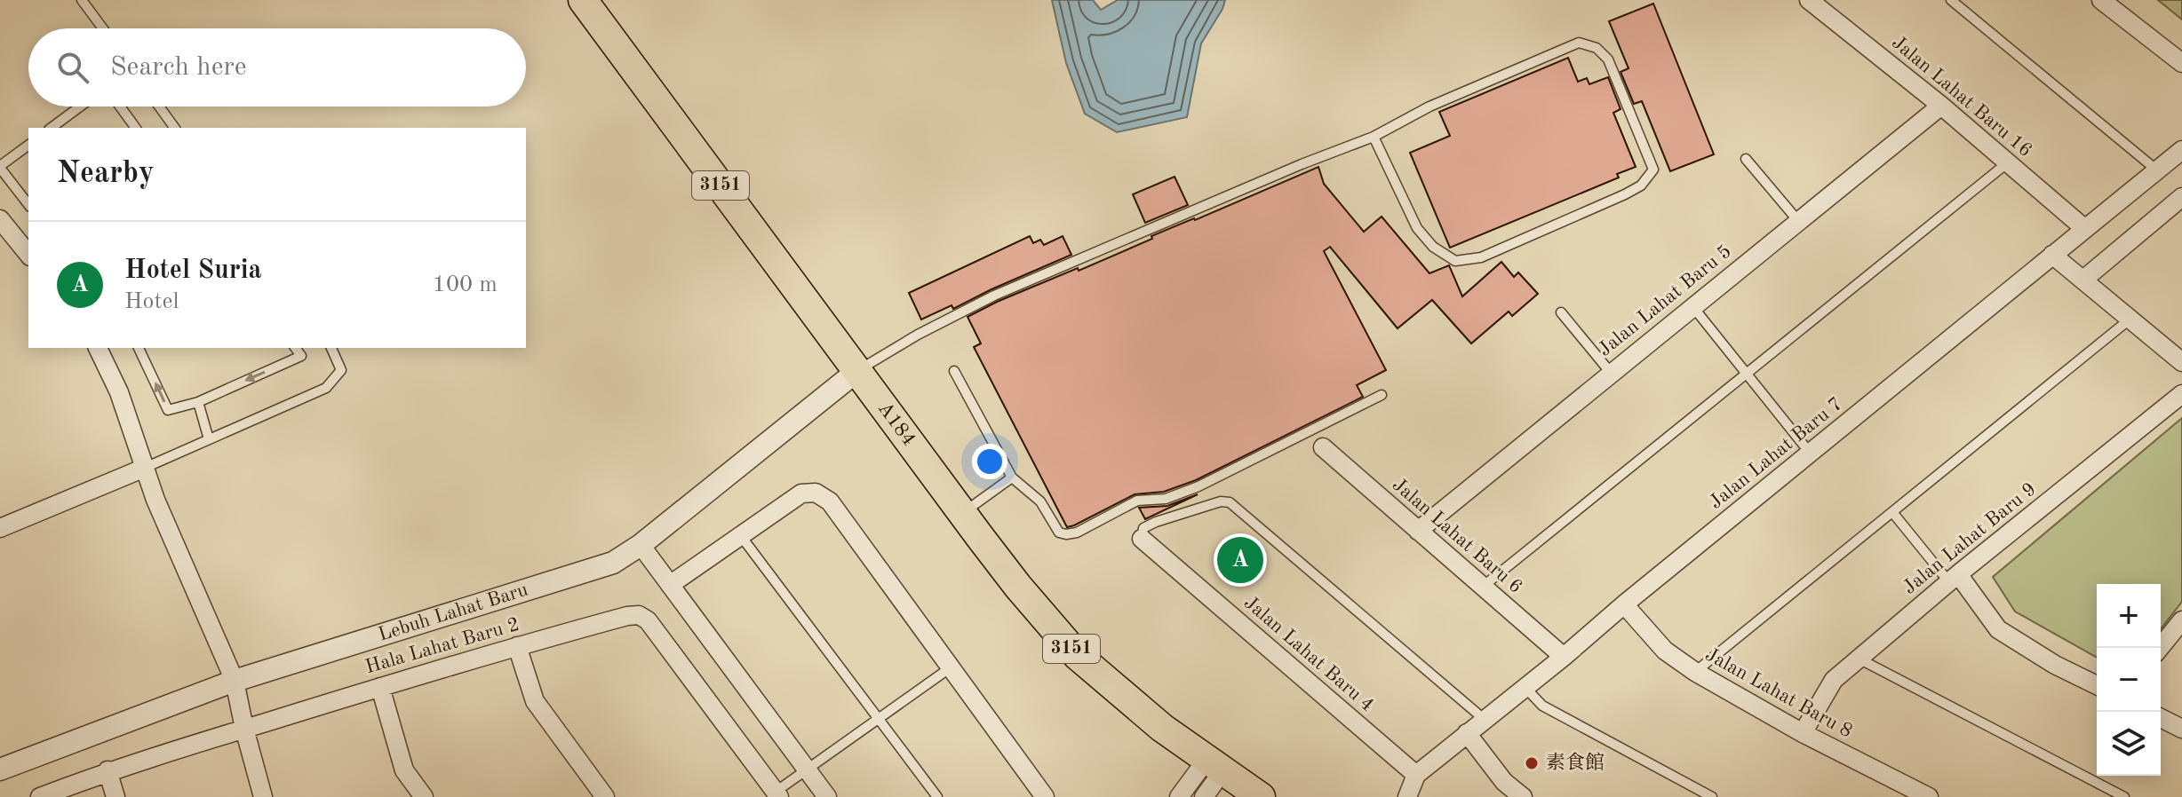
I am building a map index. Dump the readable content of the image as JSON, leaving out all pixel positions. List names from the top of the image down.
{
  "streets": {
    "main road": ["3151", "A184"],
    "street": [
      "Jalan Lahat Baru 16",
      "Jalan Lahat Baru 5",
      "Jalan Lahat Baru 7",
      "Jalan Lahat Baru 6",
      "Jalan Lahat Baru 9",
      "Lebuh Lahat Baru",
      "Hala Lahat Baru 2",
      "Jalan Lahat Baru 4",
      "Jalan Lahat Baru 8"
    ]
  },
  "crossings": [
    ["Jalan Lahat Baru 16", "Jalan Lahat Baru 5"],
    ["Jalan Lahat Baru 16", "Jalan Lahat Baru 7"],
    ["Jalan Lahat Baru 5", "Jalan Lahat Baru 6"],
    ["A184", "Lebuh Lahat Baru"],
    ["Jalan Lahat Baru 7", "Jalan Lahat Baru 6"],
    ["Jalan Lahat Baru 7", "Jalan Lahat Baru 4"],
    ["Jalan Lahat Baru 7", "Jalan Lahat Baru 8"],
    ["Jalan Lahat Baru 9", "Jalan Lahat Baru 8"]
  ],
  "places": ["素食館"],
  "page": {
    "search": "Search here",
    "heading": "Nearby",
    "list": [
      {
        "mark": "A",
        "name": "Hotel Suria",
        "note": "Hotel",
        "value": "100 m"
      }
    ],
    "pins": "A",
    "map_buttons": ["+", "−"]
  }
}
